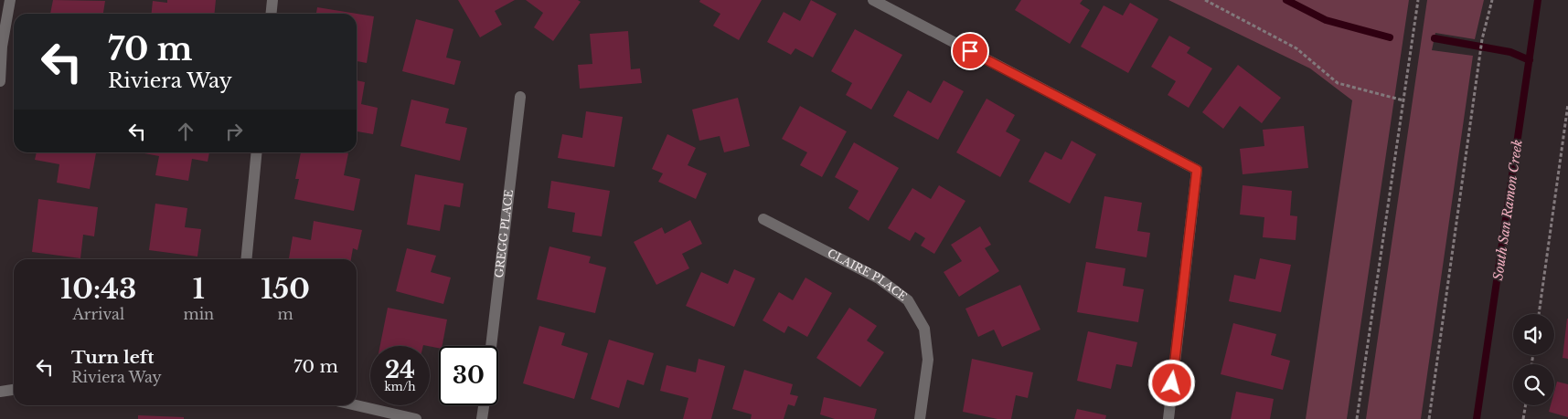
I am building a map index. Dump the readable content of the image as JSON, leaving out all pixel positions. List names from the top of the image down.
{
  "streets": {
    "street": ["GREGG PLACE", "CLAIRE PLACE"]
  },
  "water": ["South San Ramon Creek"],
  "page": {
    "turn": ["70 m", "Riviera Way"],
    "eta": [
      "10:43",
      "Arrival",
      "1",
      "min",
      "150",
      "m"
    ],
    "list": [
      {
        "name": "Turn left",
        "note": "Riviera Way",
        "value": "70 m"
      }
    ],
    "speed": "24 km/h",
    "limit": "30"
  }
}
